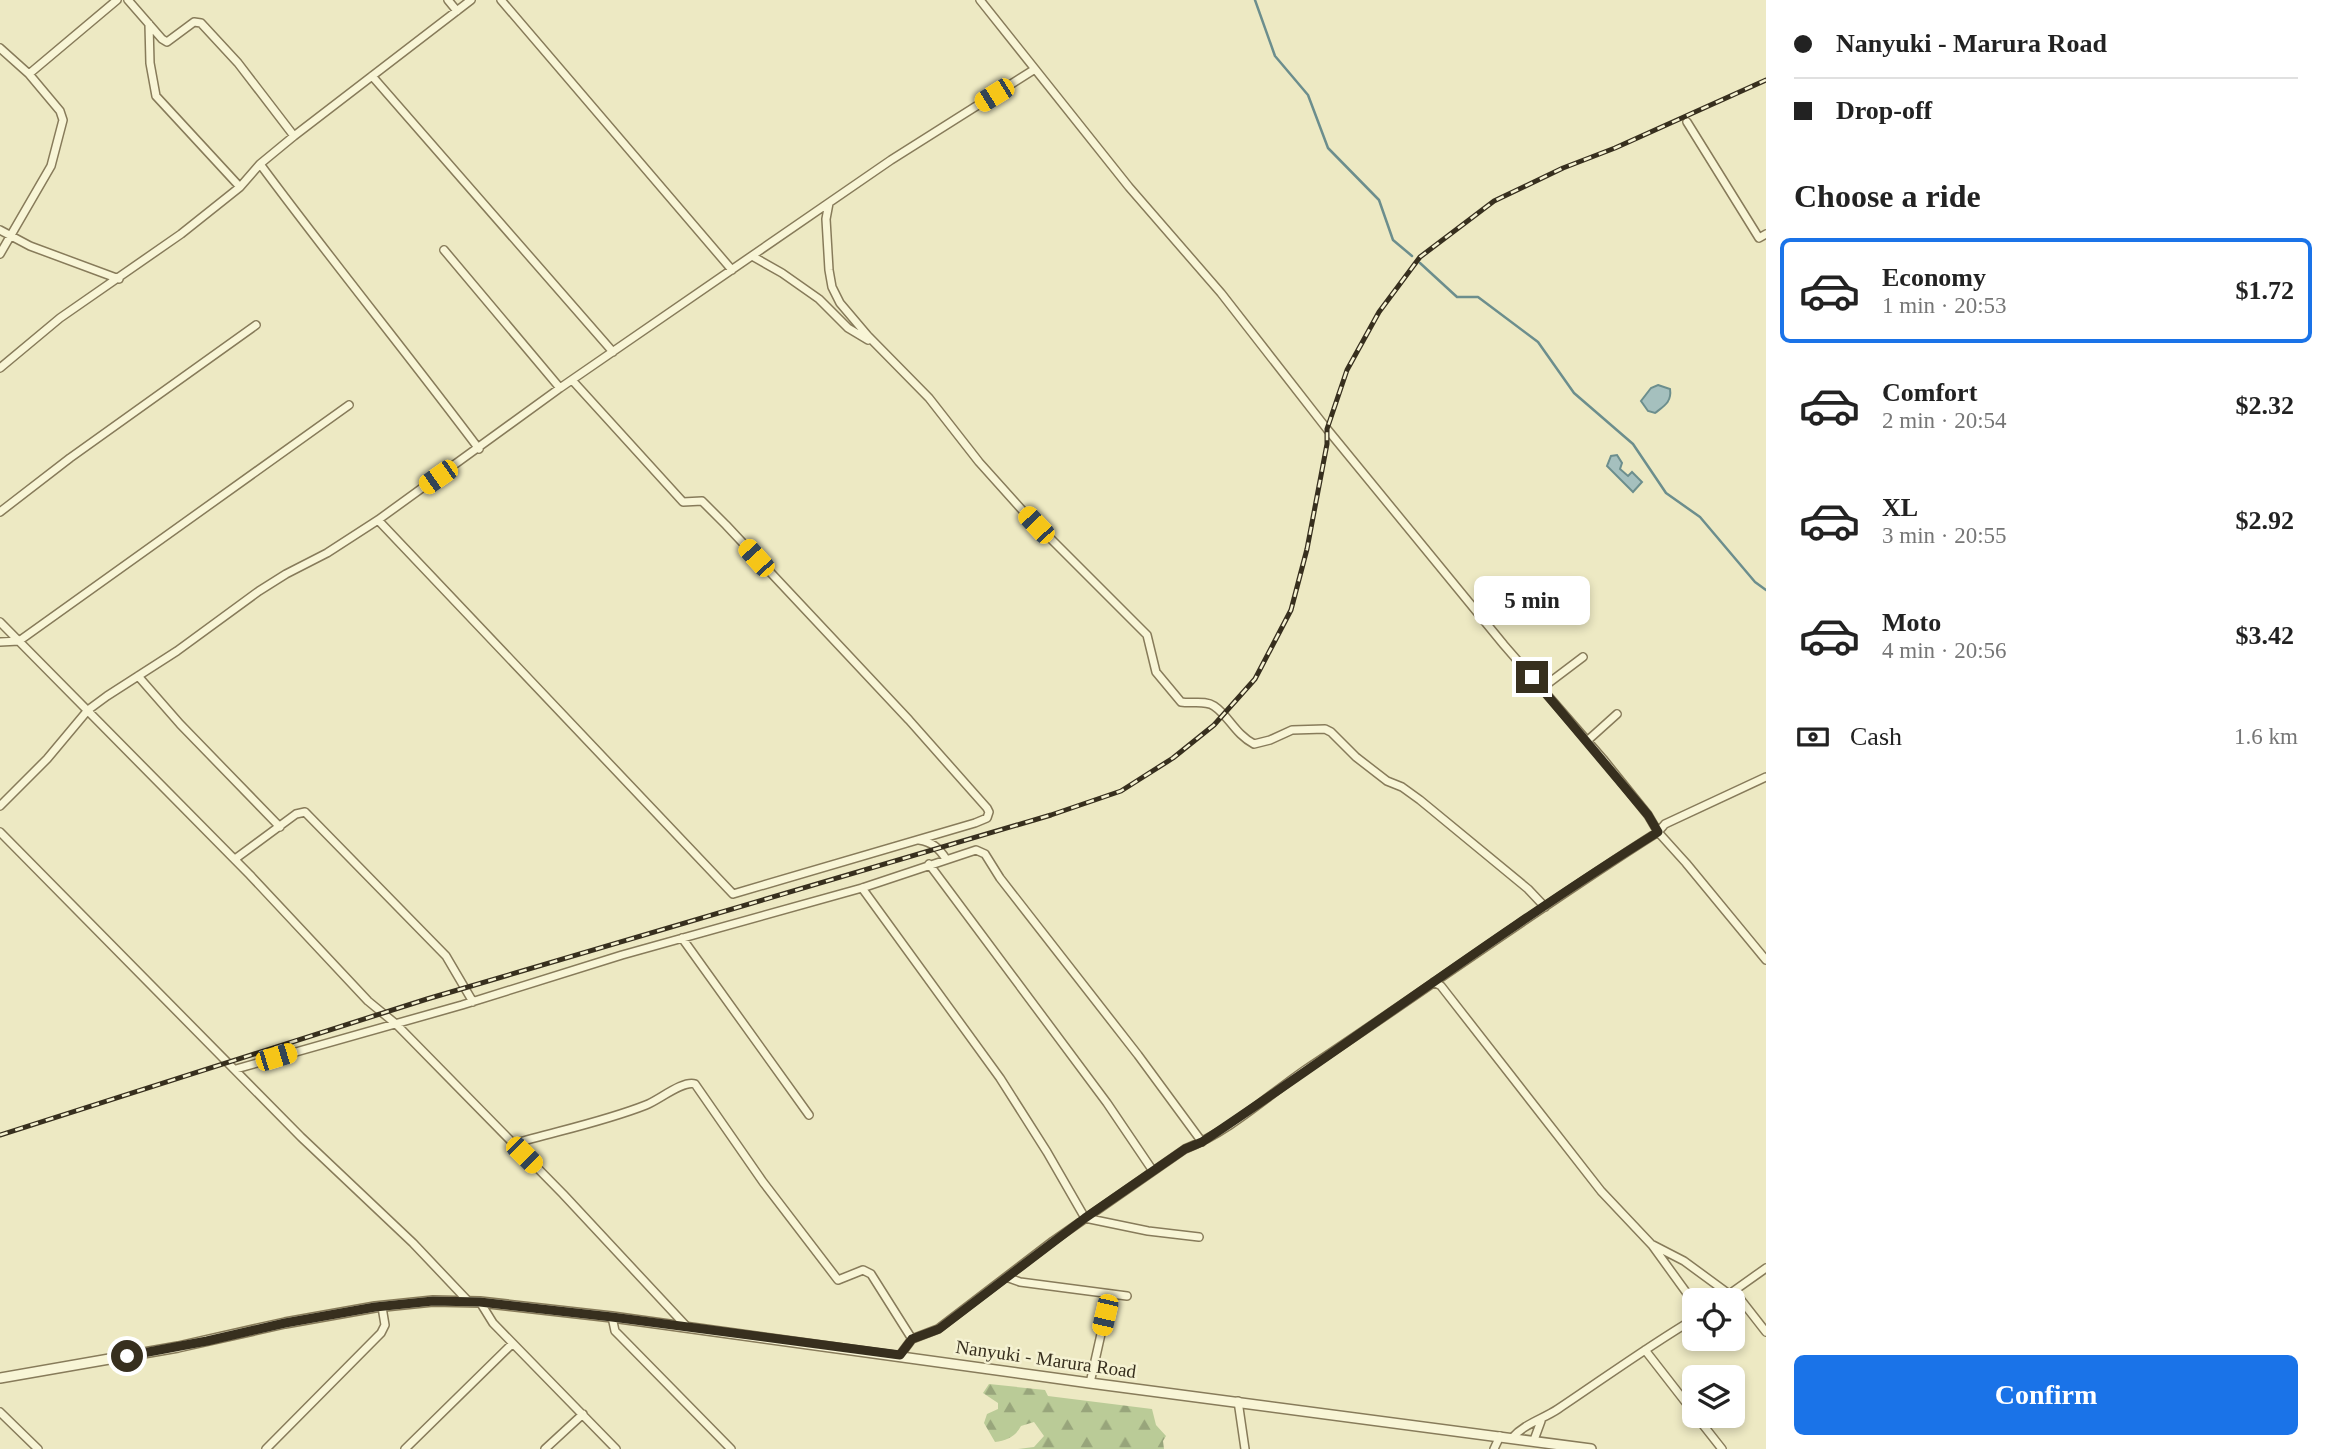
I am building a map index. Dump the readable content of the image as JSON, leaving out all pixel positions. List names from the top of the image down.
{
  "streets": {
    "street": ["Nanyuki - Marura Road"]
  },
  "page": {
    "banner": ["Nanyuki - Marura Road", "Drop-off"],
    "heading": "Choose a ride",
    "list": [
      {
        "name": "Economy",
        "note": "1 min · 20:53",
        "value": "$1.72"
      },
      {
        "name": "Comfort",
        "note": "2 min · 20:54",
        "value": "$2.32"
      },
      {
        "name": "XL",
        "note": "3 min · 20:55",
        "value": "$2.92"
      },
      {
        "name": "Moto",
        "note": "4 min · 20:56",
        "value": "$3.42"
      }
    ],
    "bubble": "5 min",
    "pay": ["Cash", "1.6 km"],
    "buttons": "Confirm"
  }
}
